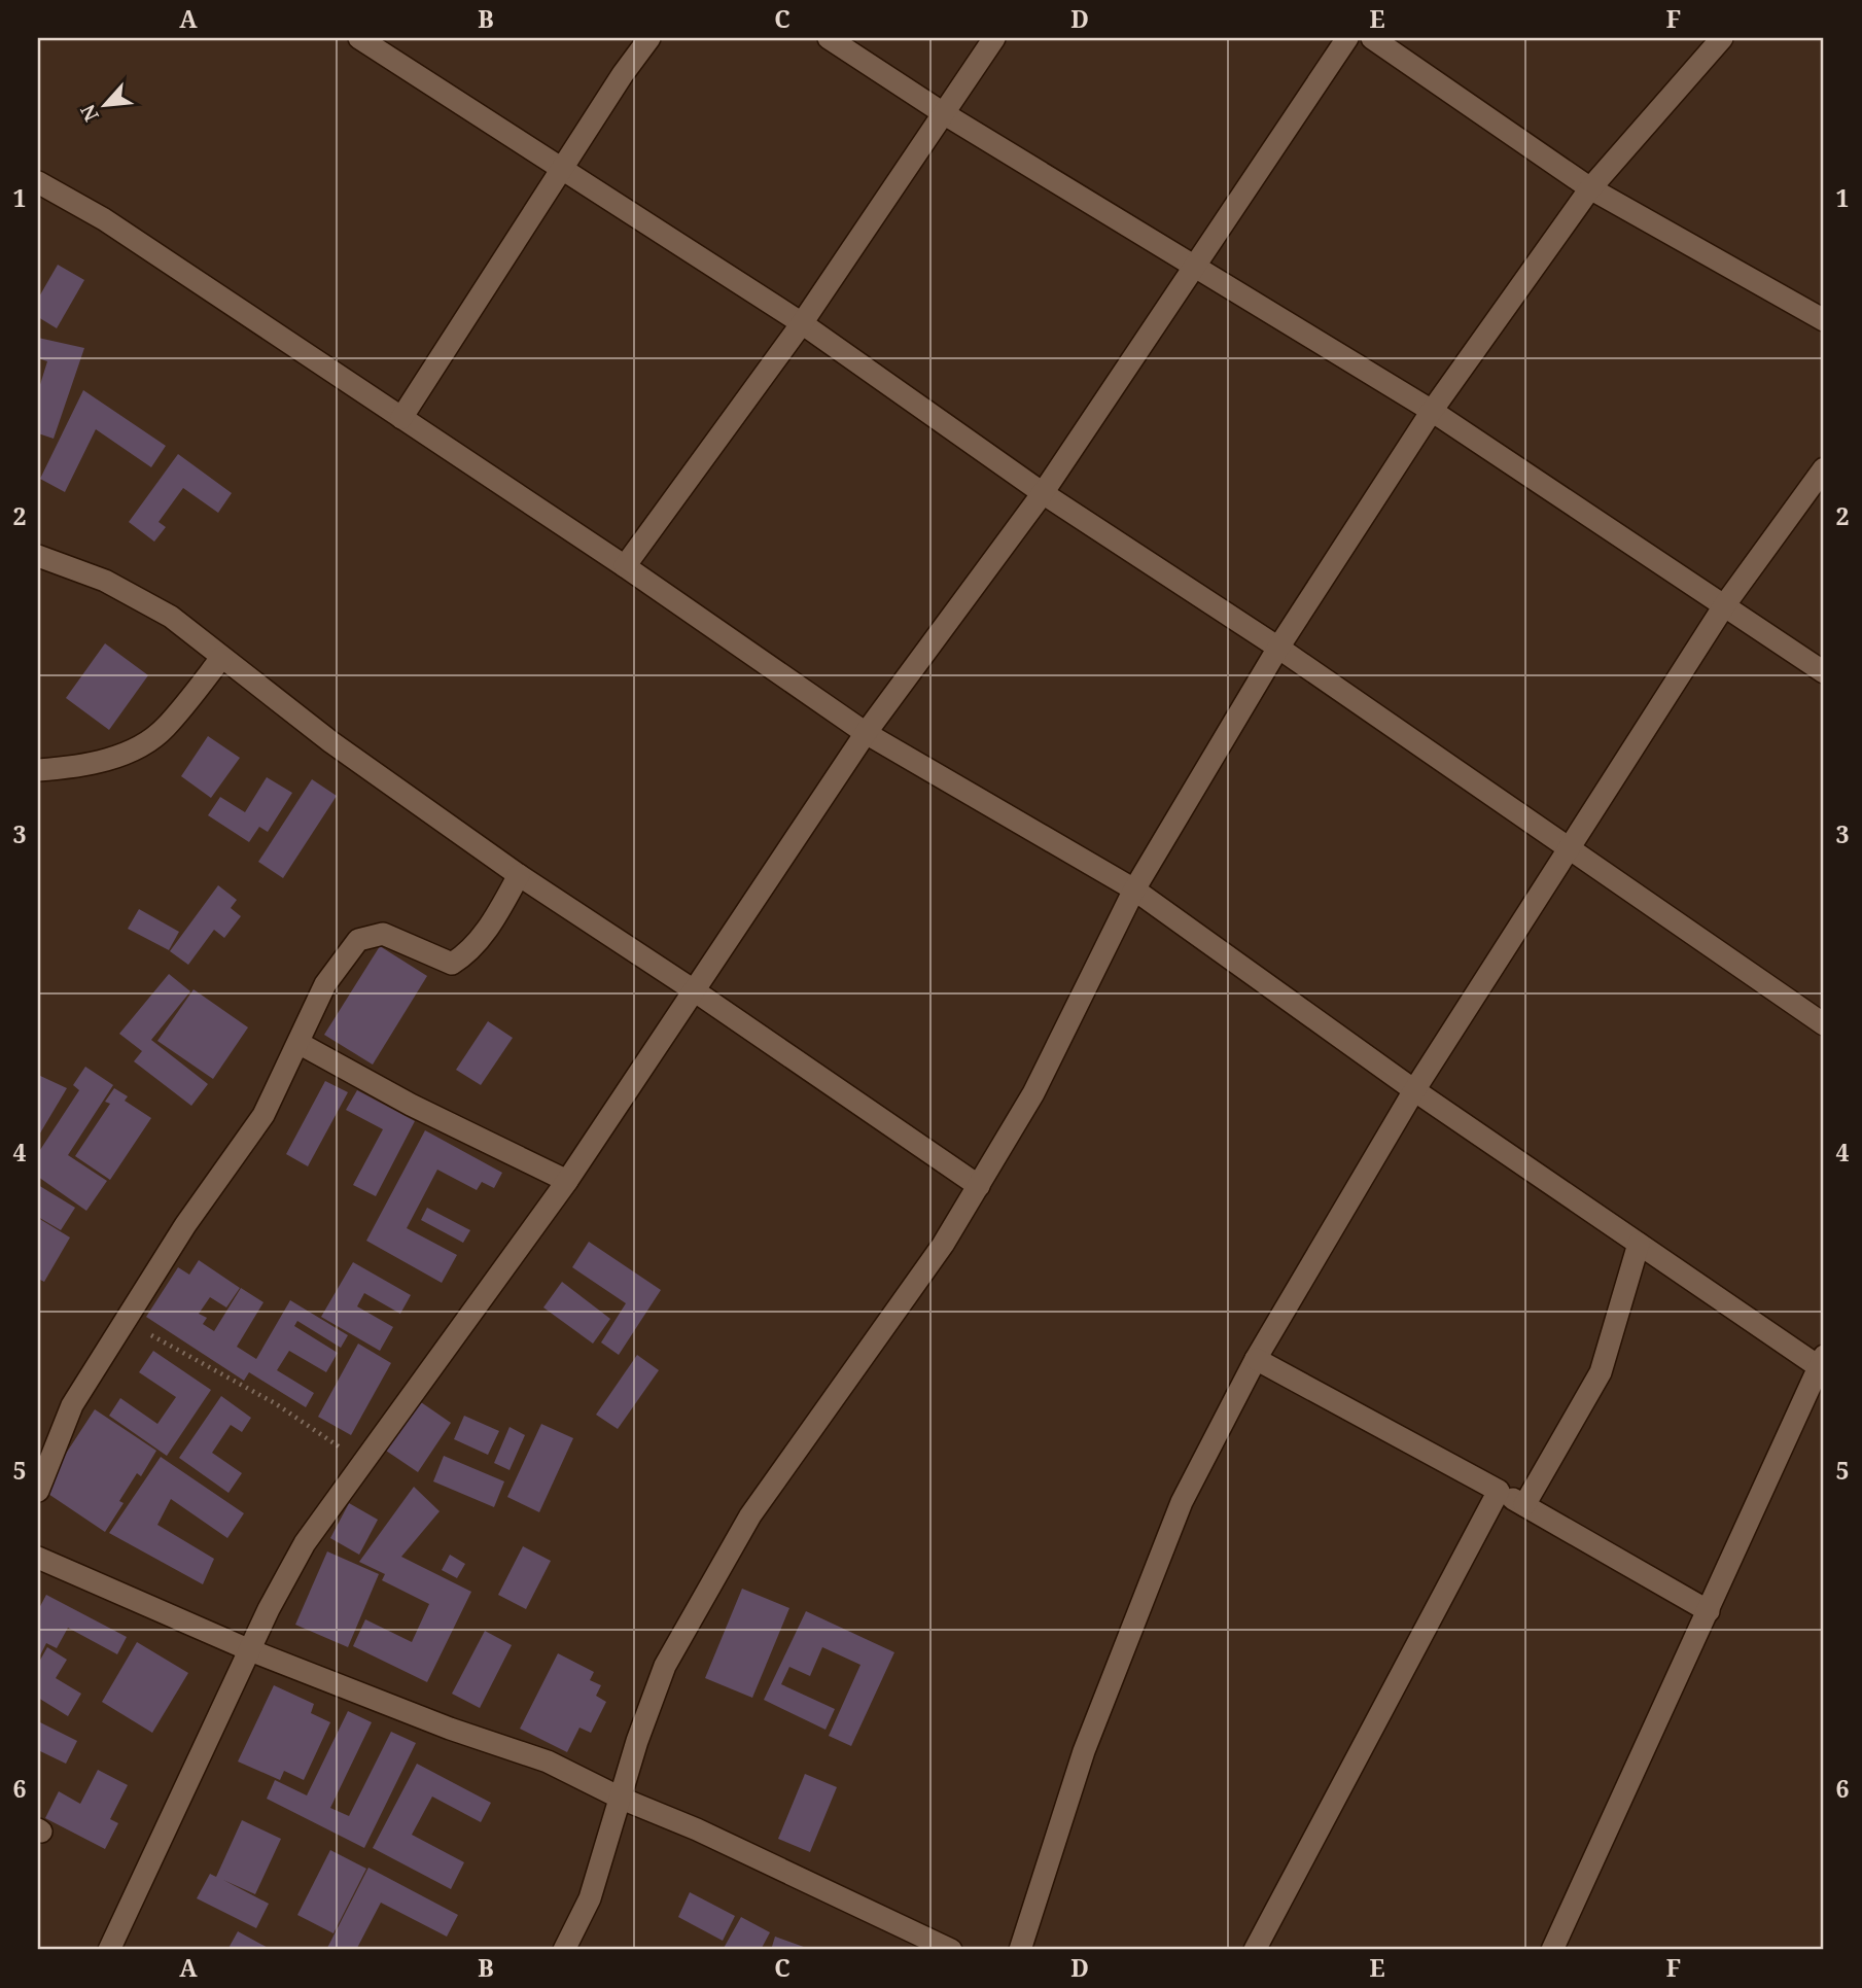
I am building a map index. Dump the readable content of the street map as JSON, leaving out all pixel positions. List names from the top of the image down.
{
  "north": "bottom left",
  "grid": {
    "columns": [
      "A",
      "B",
      "C",
      "D",
      "E",
      "F"
    ],
    "rows": [
      "1",
      "2",
      "3",
      "4",
      "5",
      "6"
    ]
  }
}
